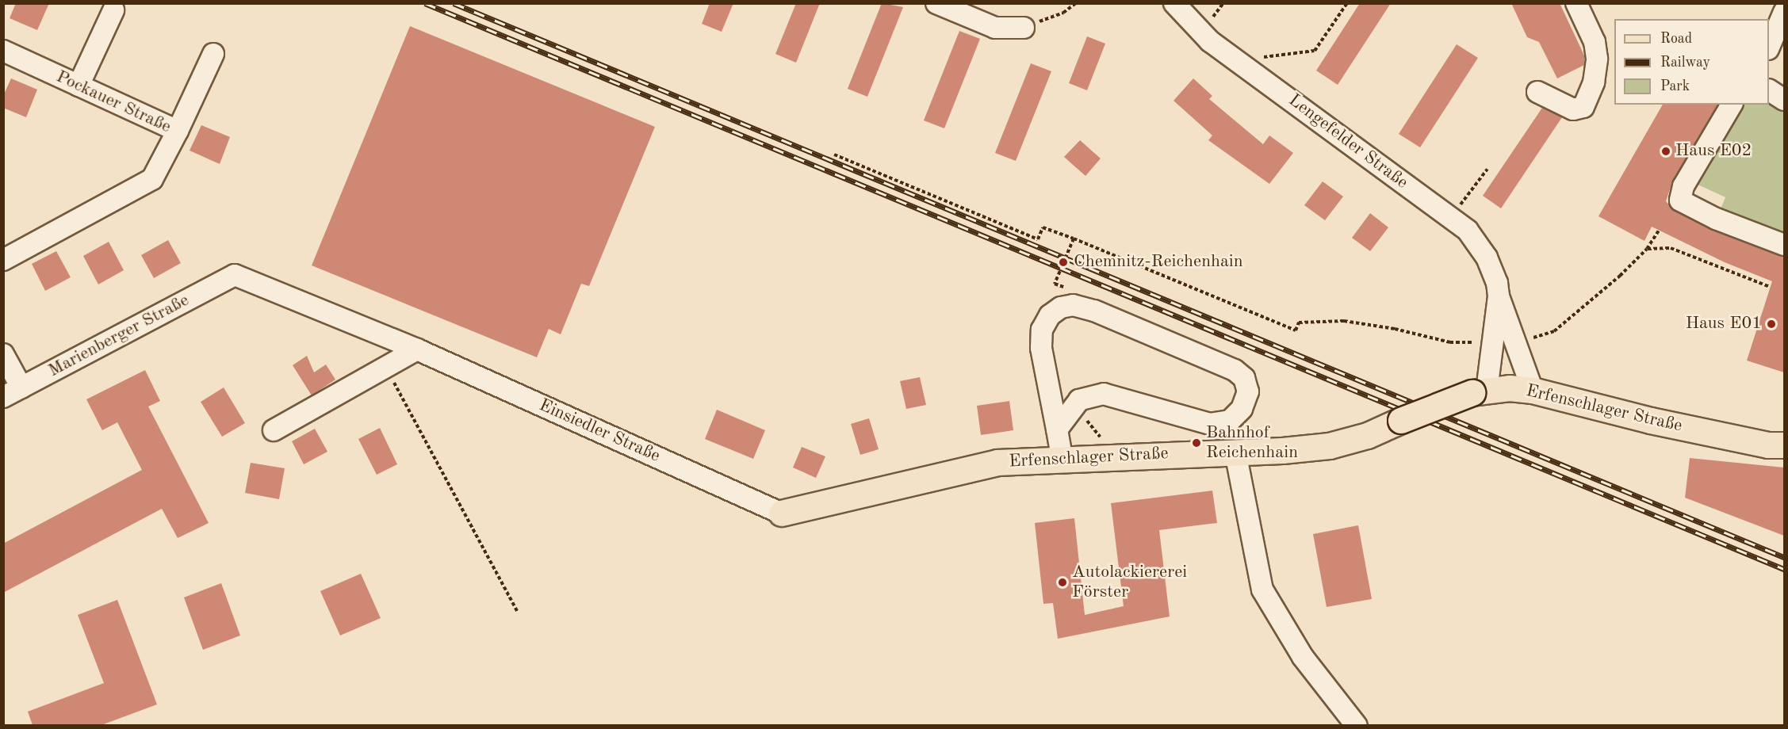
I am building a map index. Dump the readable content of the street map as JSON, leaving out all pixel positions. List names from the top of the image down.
{
  "streets": {
    "main road": ["Erfenschlager Straße"],
    "street": [
      "Pockauer Straße",
      "Lengefelder Straße",
      "Marienberger Straße",
      "Einsiedler Straße"
    ]
  },
  "crossings": [
    ["Lengefelder Straße", "Erfenschlager Straße"],
    ["Marienberger Straße", "Einsiedler Straße"],
    ["Erfenschlager Straße", "Einsiedler Straße"]
  ],
  "places": [
    "Haus E02",
    "Chemnitz-Reichenhain",
    "Haus E01",
    "Bahnhof Reichenhain",
    "Autolackiererei Förster"
  ],
  "legend": ["Road", "Railway", "Park"]
}
